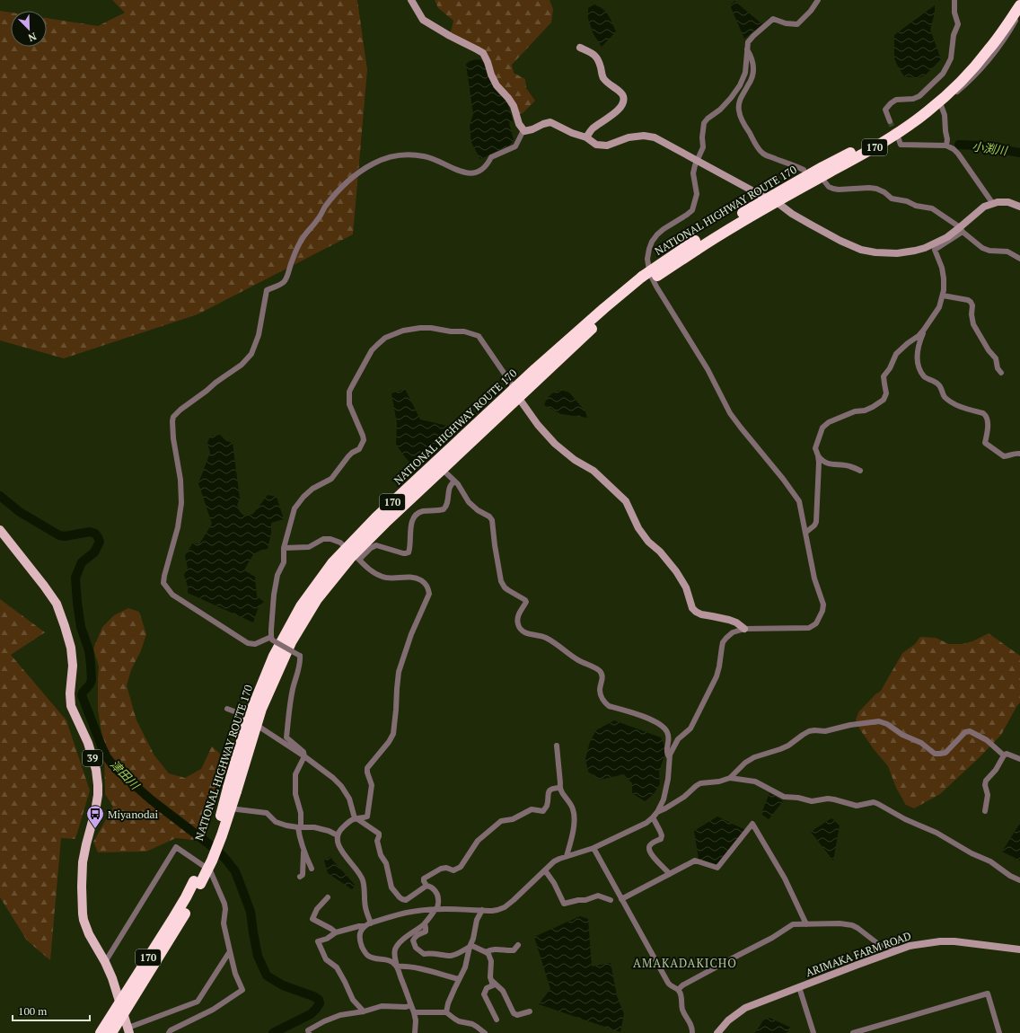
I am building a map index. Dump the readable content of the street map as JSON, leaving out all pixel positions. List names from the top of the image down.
{
  "streets": {
    "highway": ["170", "NATIONAL HIGHWAY ROUTE 170"],
    "main road": ["39"],
    "street": ["ARIMAKA FARM ROAD"]
  },
  "crossings": [
    ["NATIONAL HIGHWAY ROUTE 170", "39"]
  ],
  "districts": ["AMAKADAKICHO"],
  "water": ["小渕川", "津田川"],
  "places": {
    "bus stop": ["Miyanodai"]
  },
  "scale_bar": "100 m",
  "north": "bottom right"
}
